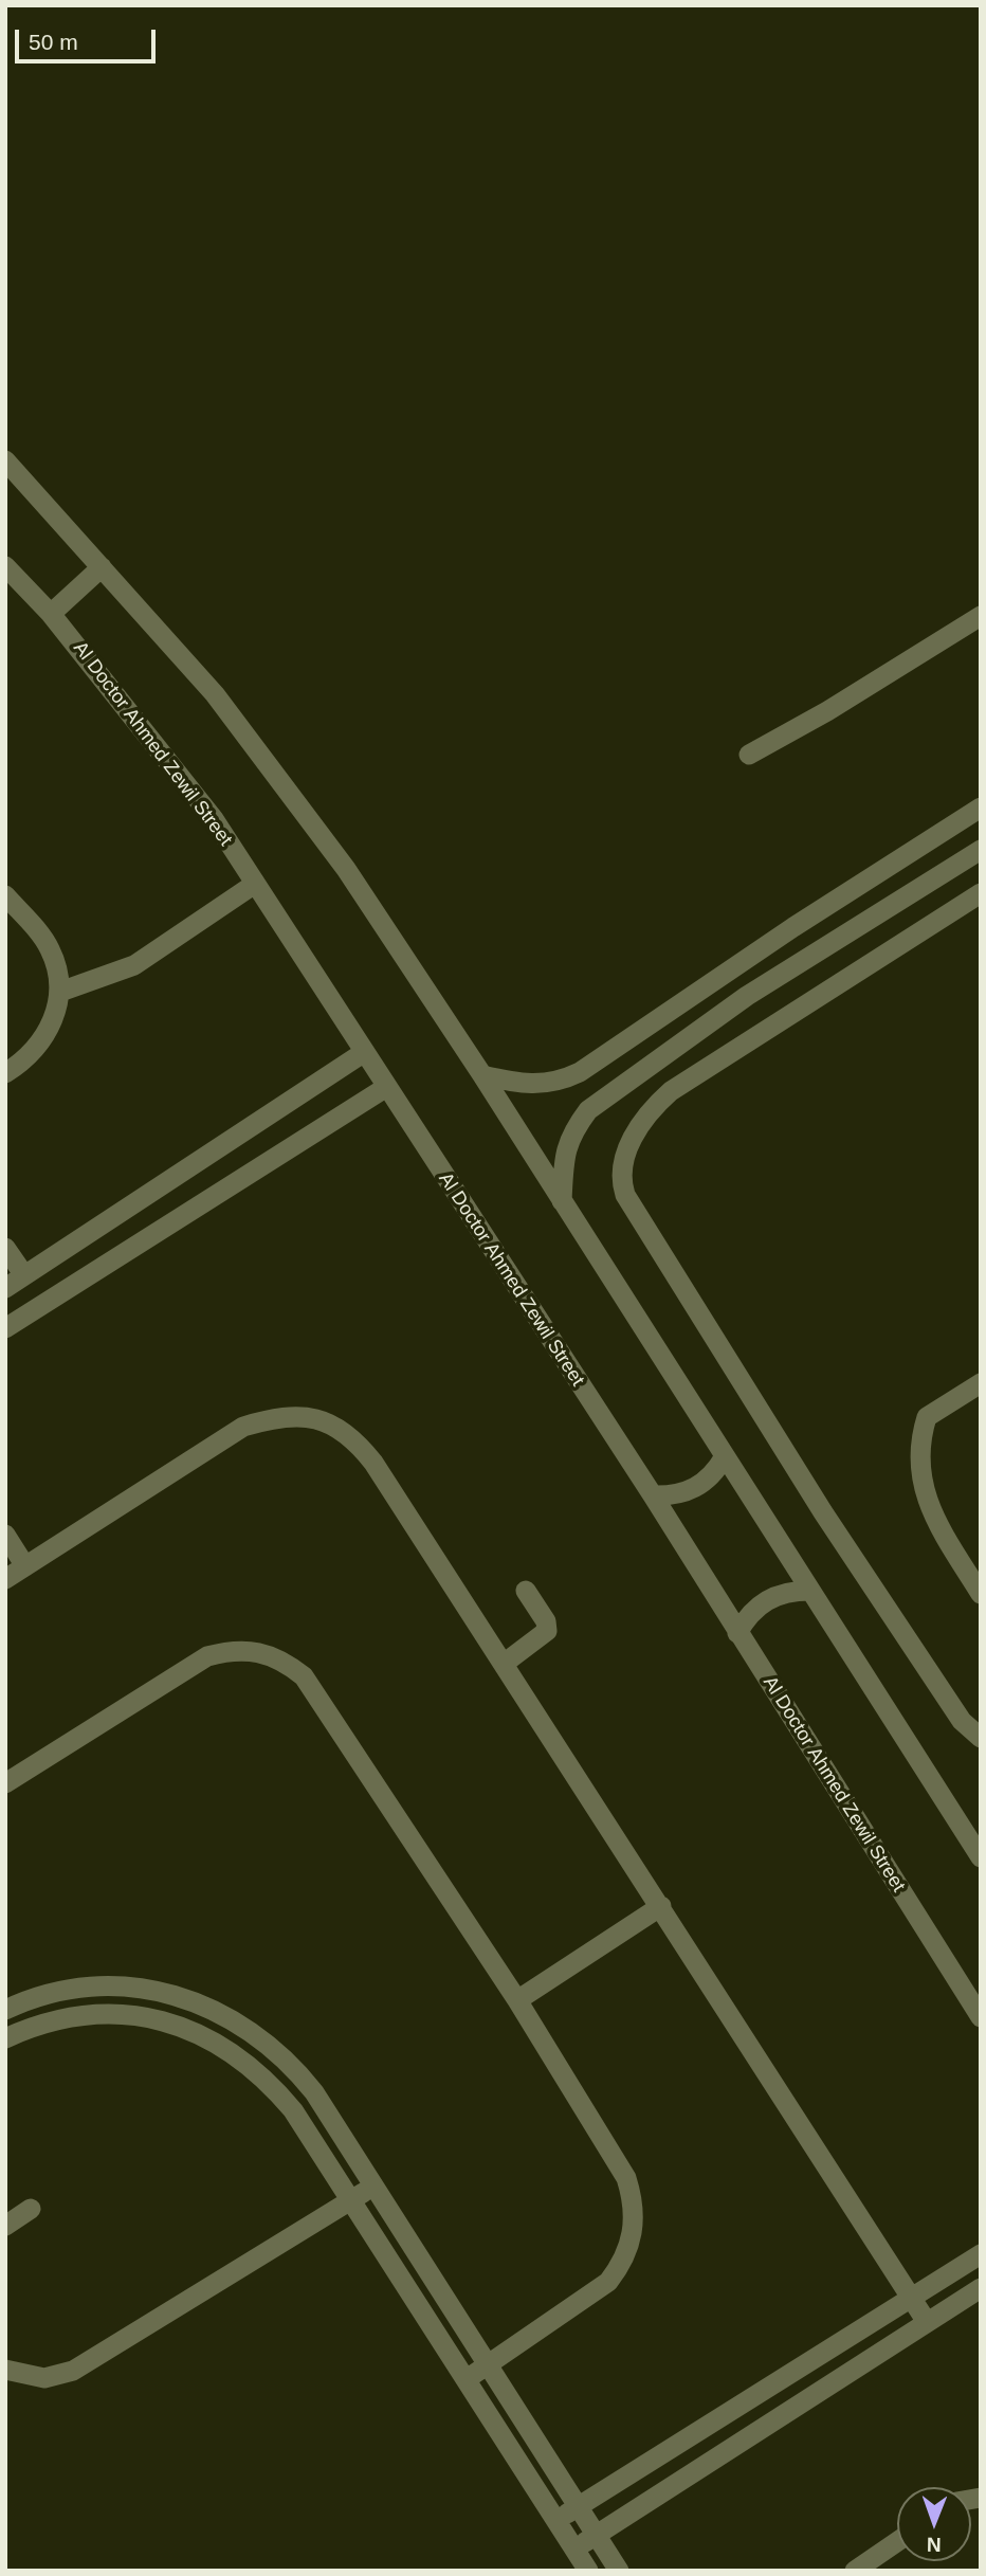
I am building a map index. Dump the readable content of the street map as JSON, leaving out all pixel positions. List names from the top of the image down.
{
  "streets": {
    "street": ["Al Doctor Ahmed Zewil Street"]
  },
  "scale_bar": "50 m",
  "north": "bottom"
}
